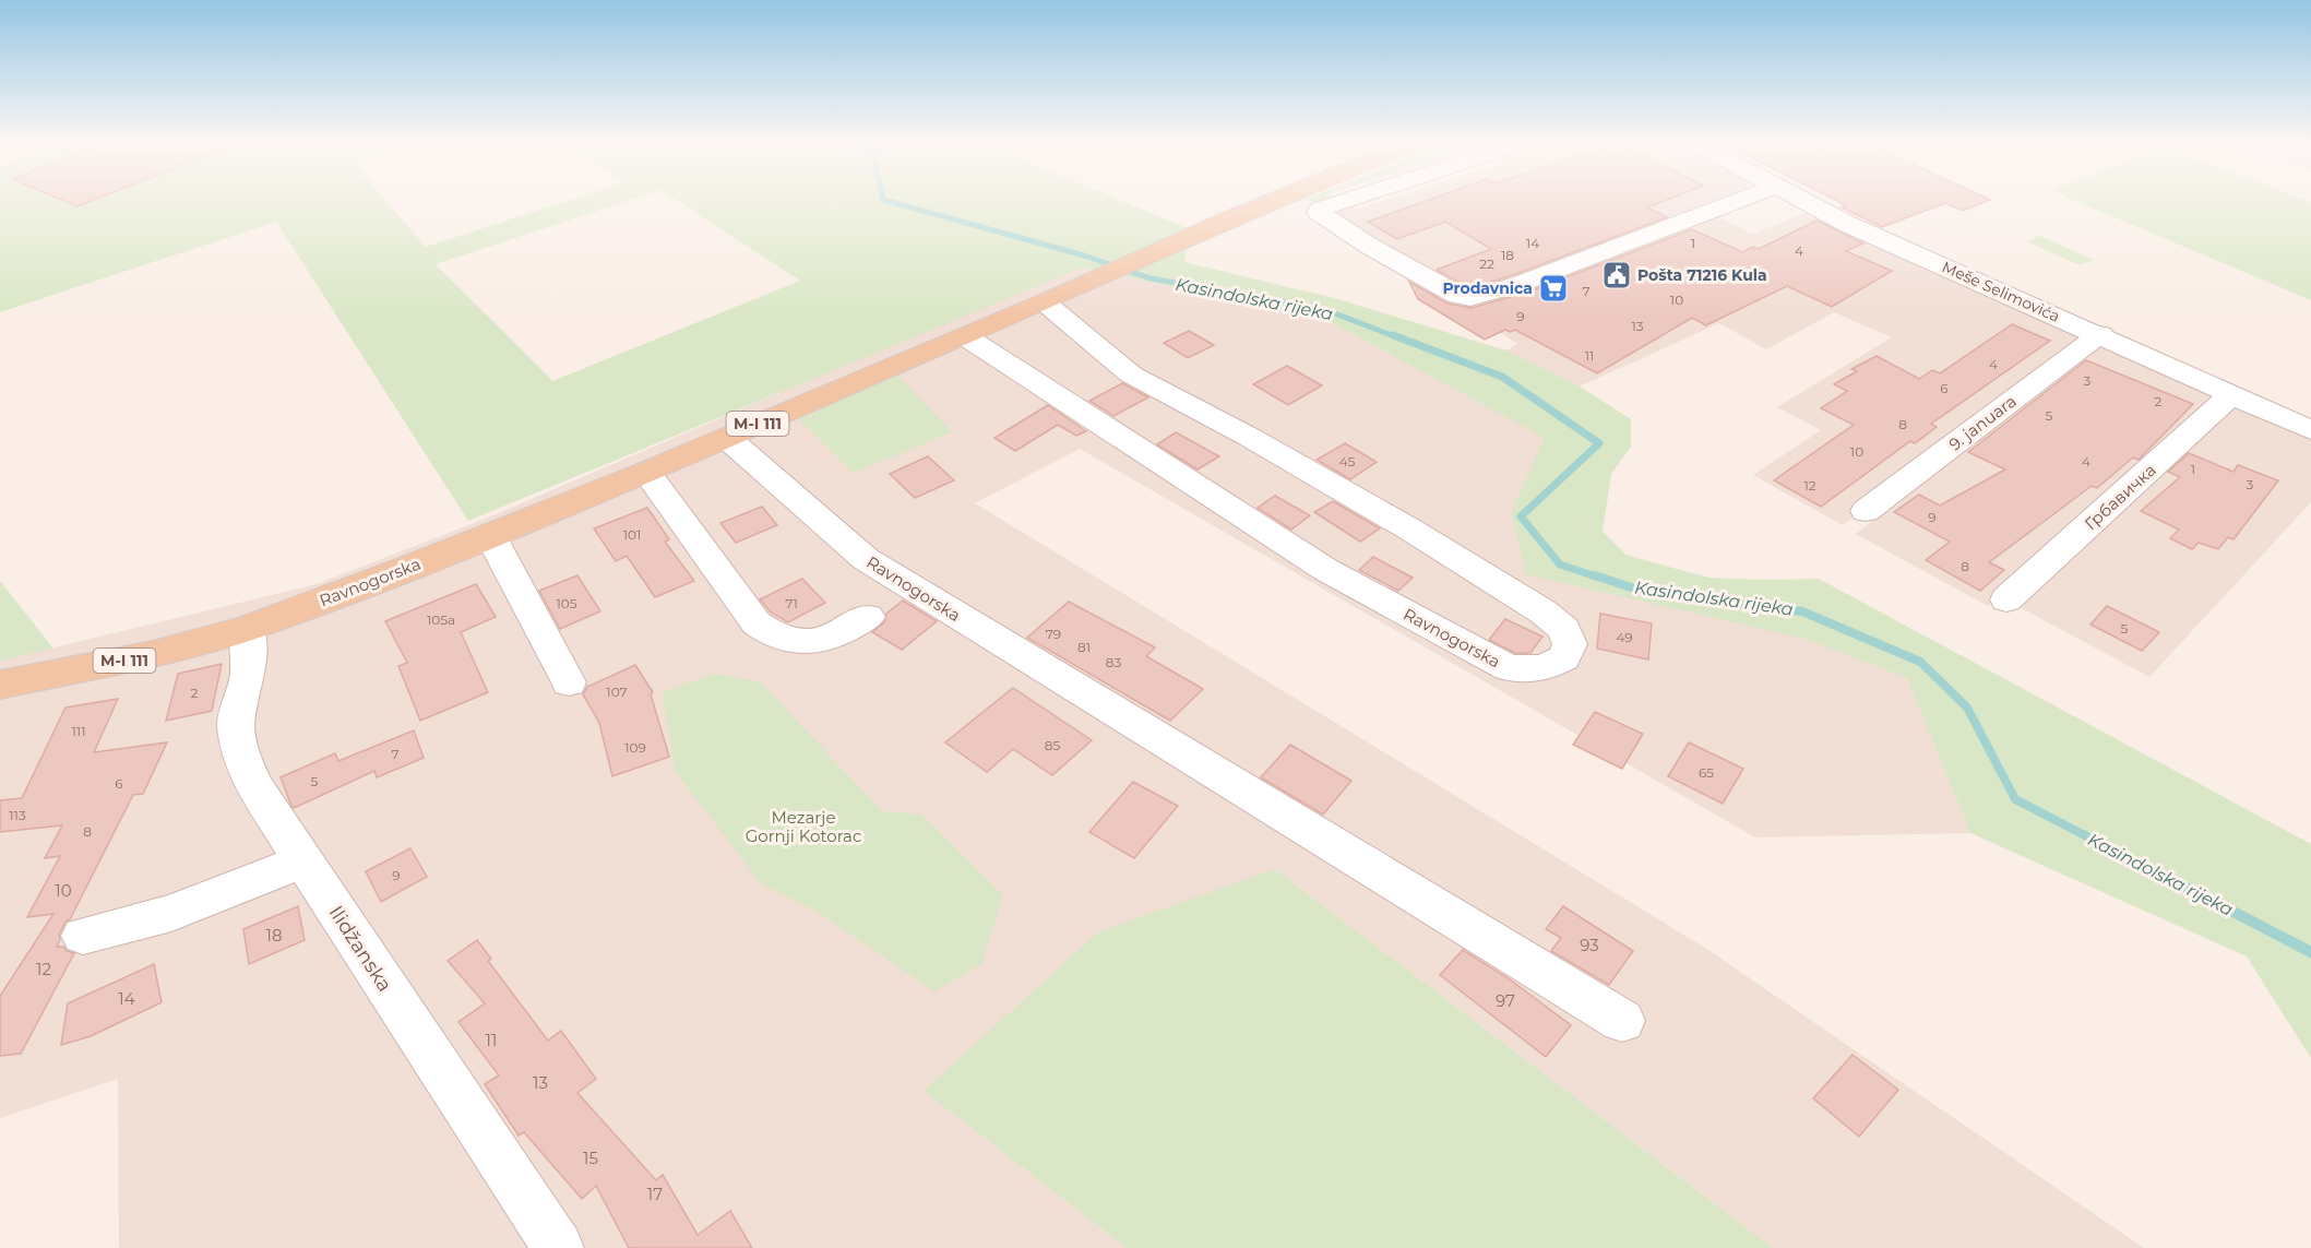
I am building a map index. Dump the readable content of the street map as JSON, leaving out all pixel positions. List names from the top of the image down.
{
  "streets": {
    "main road": ["M-I 111", "Ravnogorska"],
    "street": [
      "Meše Selimovića",
      "9. januara",
      "Грбавичка",
      "Ilidžanska"
    ]
  },
  "crossings": [
    ["Meše Selimovića", "9. januara"],
    ["Meše Selimovića", "Грбавичка"],
    ["Ravnogorska", "Ilidžanska"]
  ],
  "water": ["Kasindolska rijeka"],
  "parks": ["Mezarje Gornji Kotorac"],
  "places": {
    "public building": ["Pošta 71216 Kula"],
    "supermarket": ["Prodavnica"]
  },
  "house_numbers": [
    "14",
    "1",
    "4",
    "18",
    "22",
    "7",
    "10",
    "9",
    "13",
    "11",
    "4",
    "3",
    "6",
    "2",
    "5",
    "8",
    "10",
    "45",
    "4",
    "1",
    "3",
    "12",
    "9",
    "101",
    "8",
    "105",
    "71",
    "105a",
    "5",
    "79",
    "49",
    "81",
    "83",
    "107",
    "2",
    "111",
    "85",
    "109",
    "7",
    "65",
    "5",
    "6",
    "113",
    "8",
    "9",
    "10",
    "18",
    "93",
    "12",
    "14",
    "97",
    "11",
    "13",
    "15",
    "17"
  ]
}
